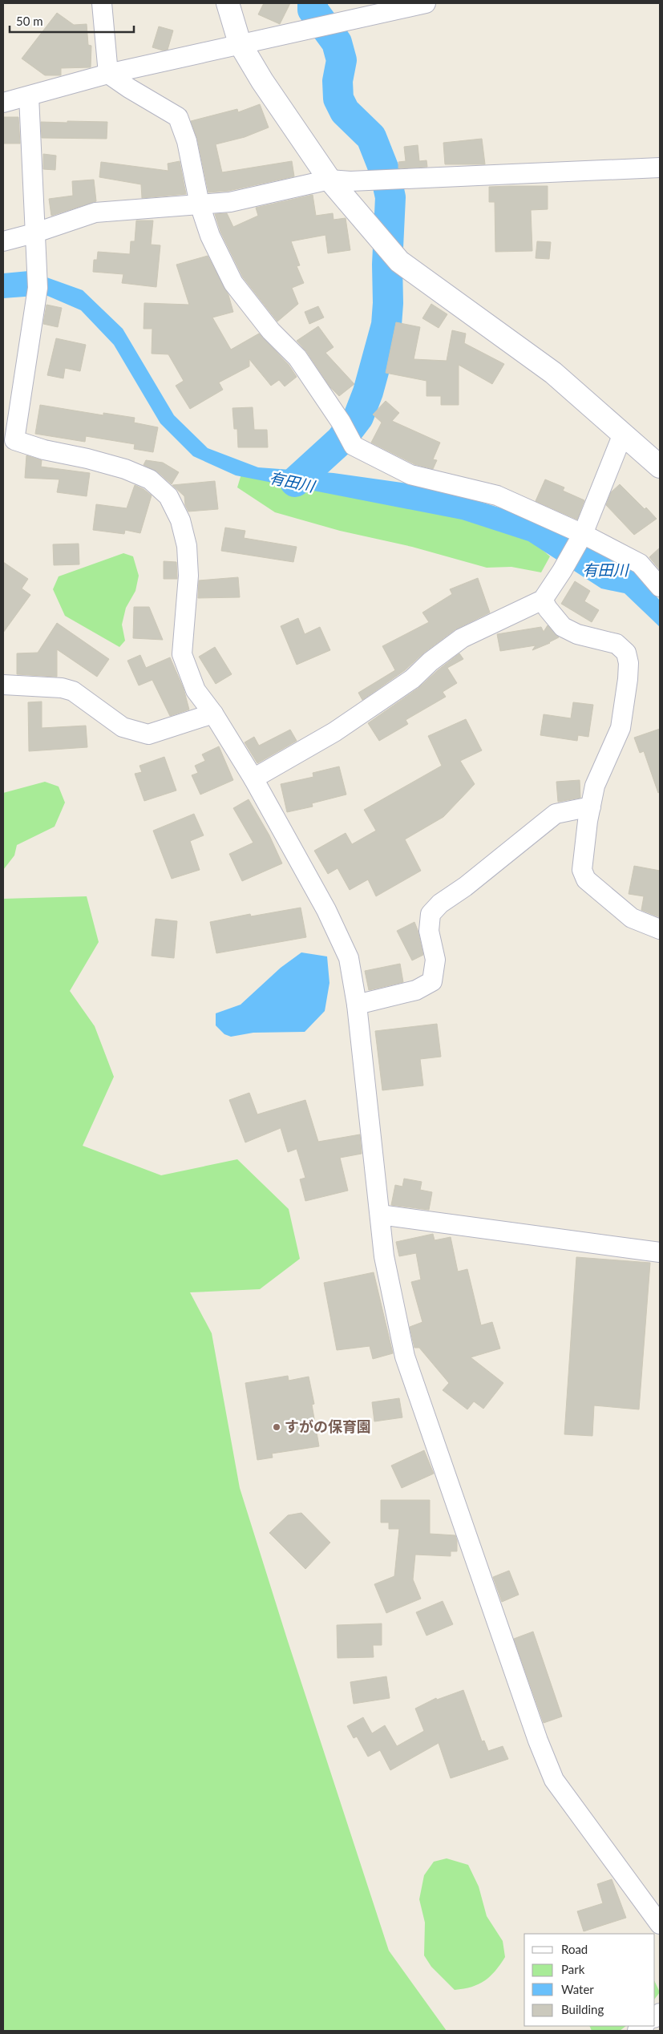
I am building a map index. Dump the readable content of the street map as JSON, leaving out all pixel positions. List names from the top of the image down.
{
  "water": ["有田川"],
  "places": ["すがの保育園"],
  "legend": [
    "Road",
    "Park",
    "Water",
    "Building"
  ],
  "scale_bar": "50 m"
}
